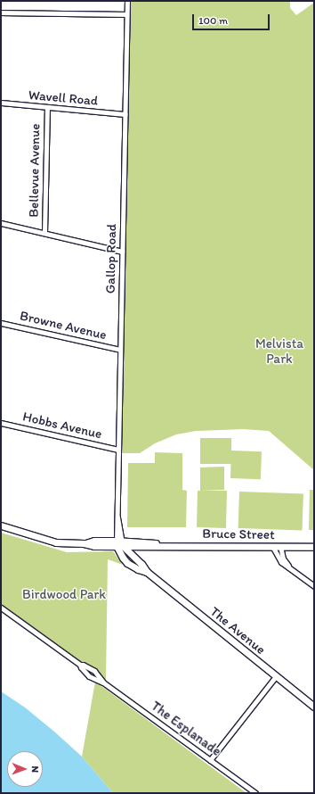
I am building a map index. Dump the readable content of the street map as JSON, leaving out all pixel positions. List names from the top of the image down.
{
  "streets": {
    "street": [
      "Wavell Road",
      "Bellevue Avenue",
      "Gallop Road",
      "Browne Avenue",
      "Hobbs Avenue",
      "Bruce Street",
      "The Avenue",
      "The Esplanade"
    ]
  },
  "crossings": [
    ["Wavell Road", "Bellevue Avenue"],
    ["Wavell Road", "Gallop Road"],
    ["Gallop Road", "Browne Avenue"],
    ["Gallop Road", "Hobbs Avenue"],
    ["Gallop Road", "Bruce Street"],
    ["Gallop Road", "The Avenue"],
    ["Bruce Street", "The Avenue"]
  ],
  "parks": ["Melvista Park", "Birdwood Park"],
  "scale_bar": "100 m",
  "north": "right"
}
